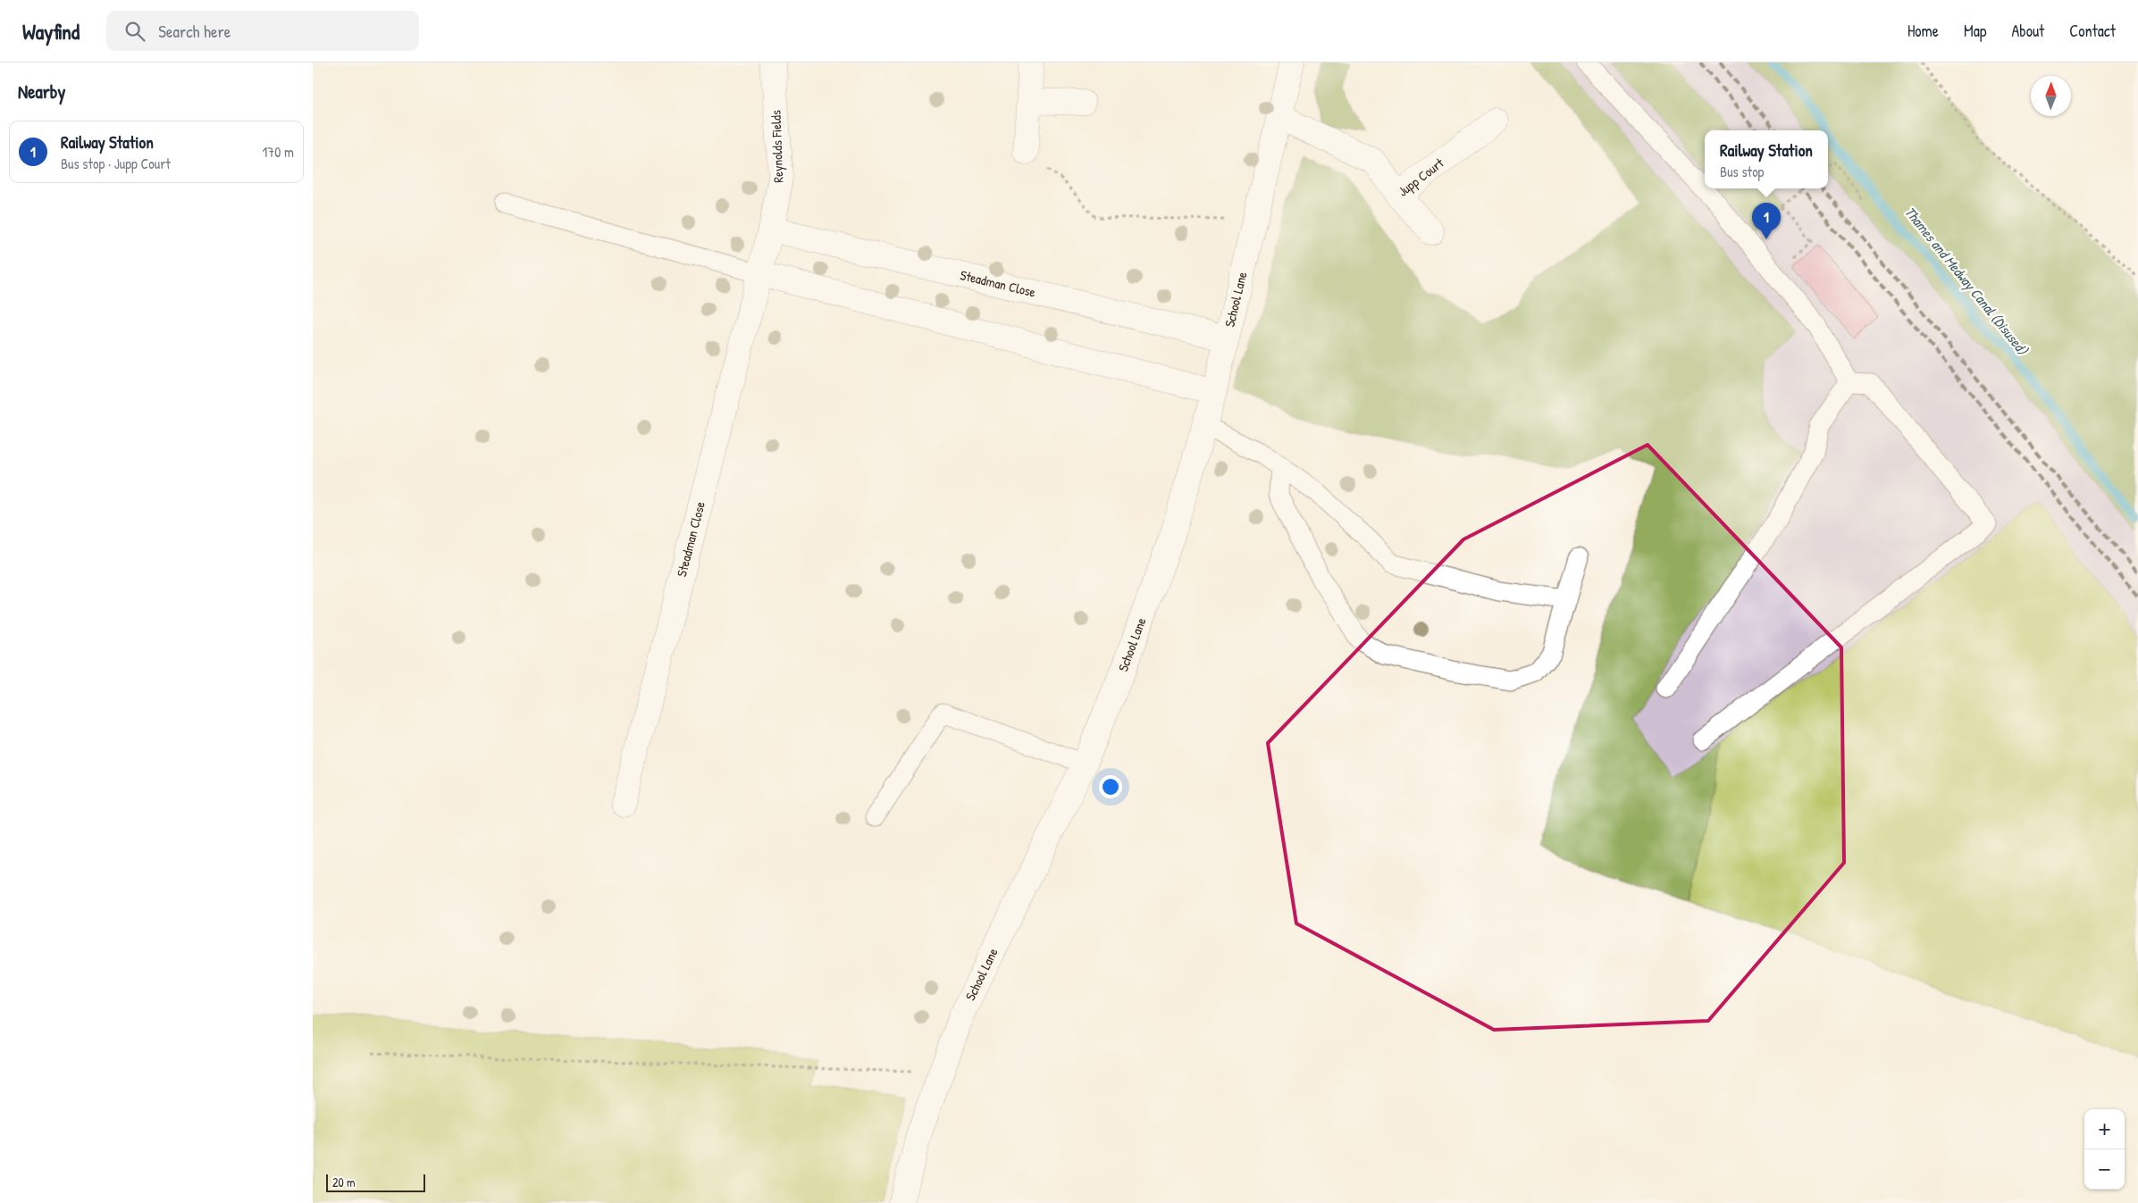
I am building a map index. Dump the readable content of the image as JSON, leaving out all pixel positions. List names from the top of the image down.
{
  "streets": {
    "street": [
      "Reynolds Fields",
      "Jupp Court",
      "Steadman Close",
      "School Lane"
    ]
  },
  "crossings": [
    ["Reynolds Fields", "Steadman Close"],
    ["Jupp Court", "School Lane"],
    ["Steadman Close", "School Lane"]
  ],
  "water": ["Thames and Medway Canal (Disused)"],
  "scale_bar": "20 m",
  "north": "top",
  "page": {
    "header": "Wayfind",
    "search": "Search here",
    "nav": [
      "Home",
      "Map",
      "About",
      "Contact"
    ],
    "heading": "Nearby",
    "list": [
      {
        "mark": "1",
        "name": "Railway Station",
        "note": "Bus stop · Jupp Court",
        "value": "170 m"
      }
    ],
    "popup": ["Railway Station", "Bus stop"],
    "pins": "1",
    "map_buttons": ["+", "−"],
    "scale": "20 m"
  }
}
